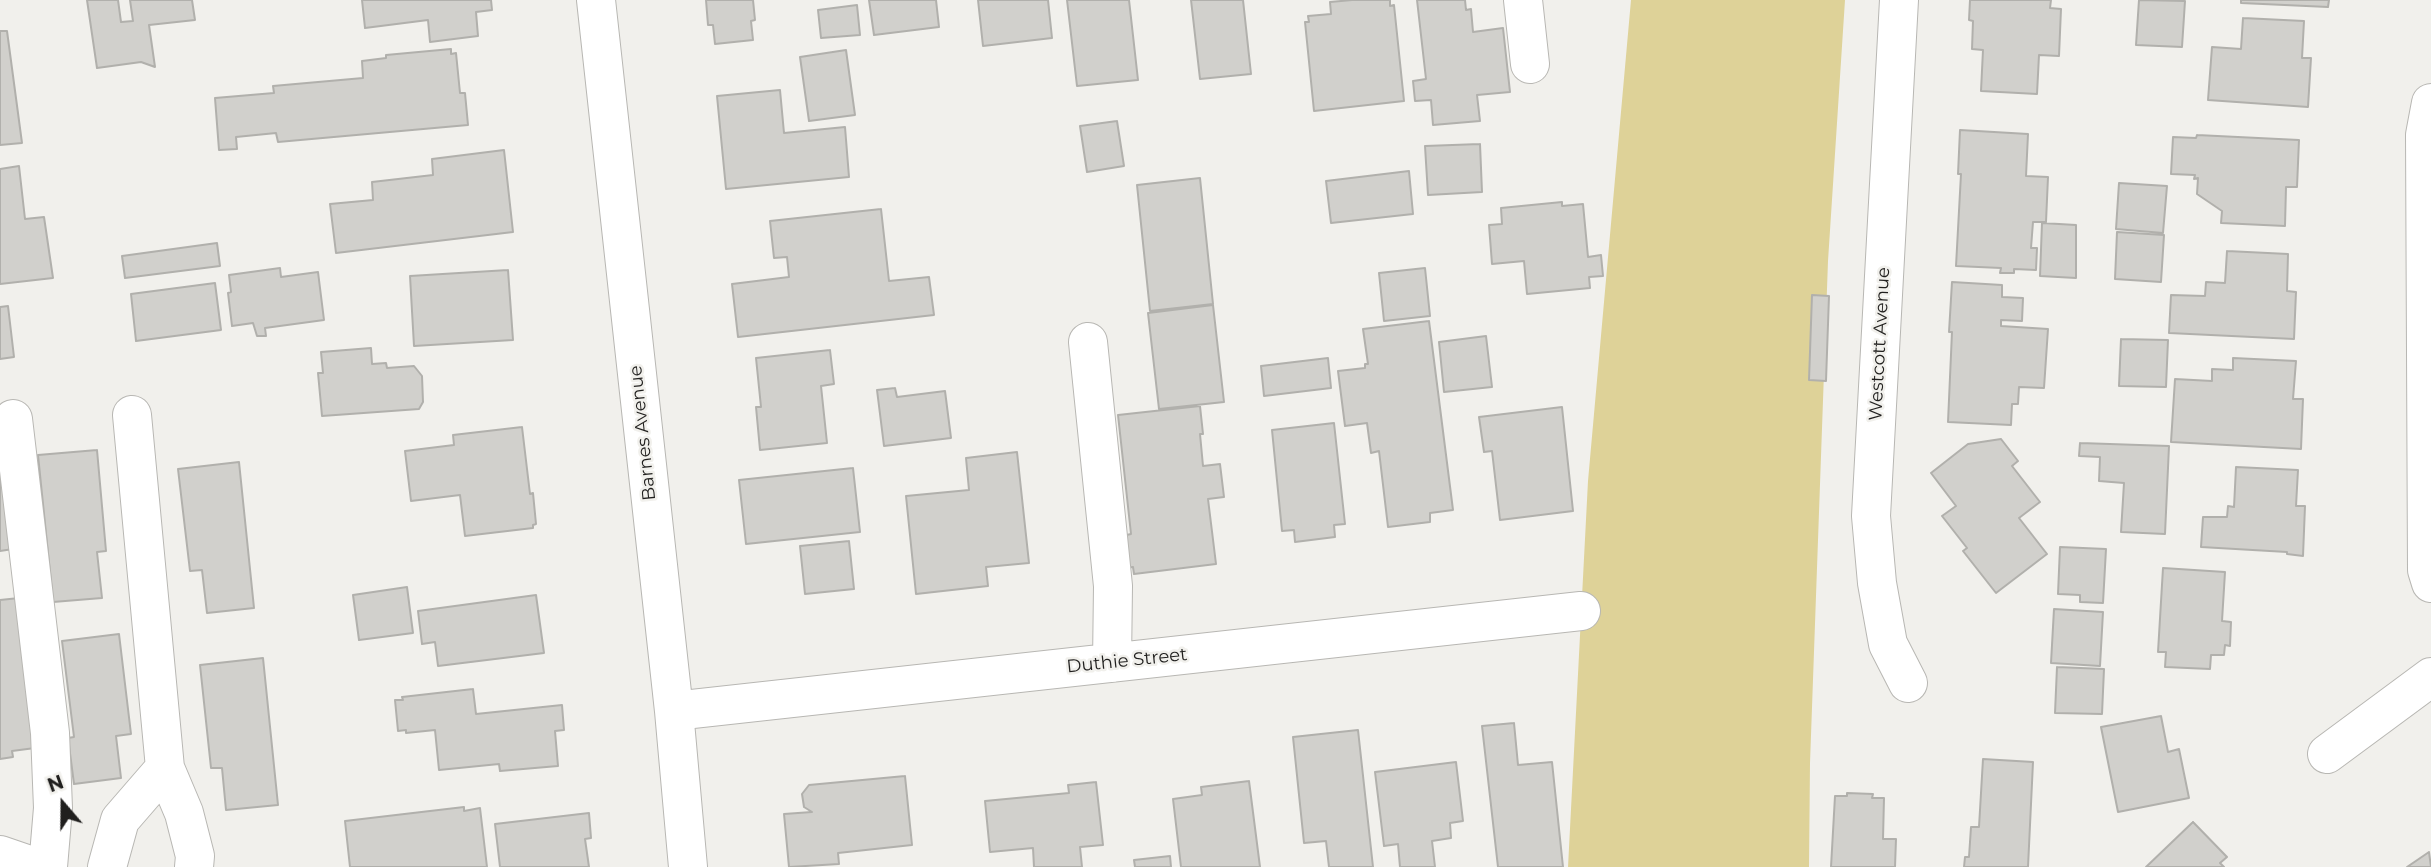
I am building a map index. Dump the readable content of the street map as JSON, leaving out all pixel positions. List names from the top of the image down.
{
  "streets": {
    "street": ["Westcott Avenue", "Barnes Avenue", "Duthie Street"]
  },
  "crossings": [
    ["Barnes Avenue", "Duthie Street"]
  ],
  "north": "top"
}
